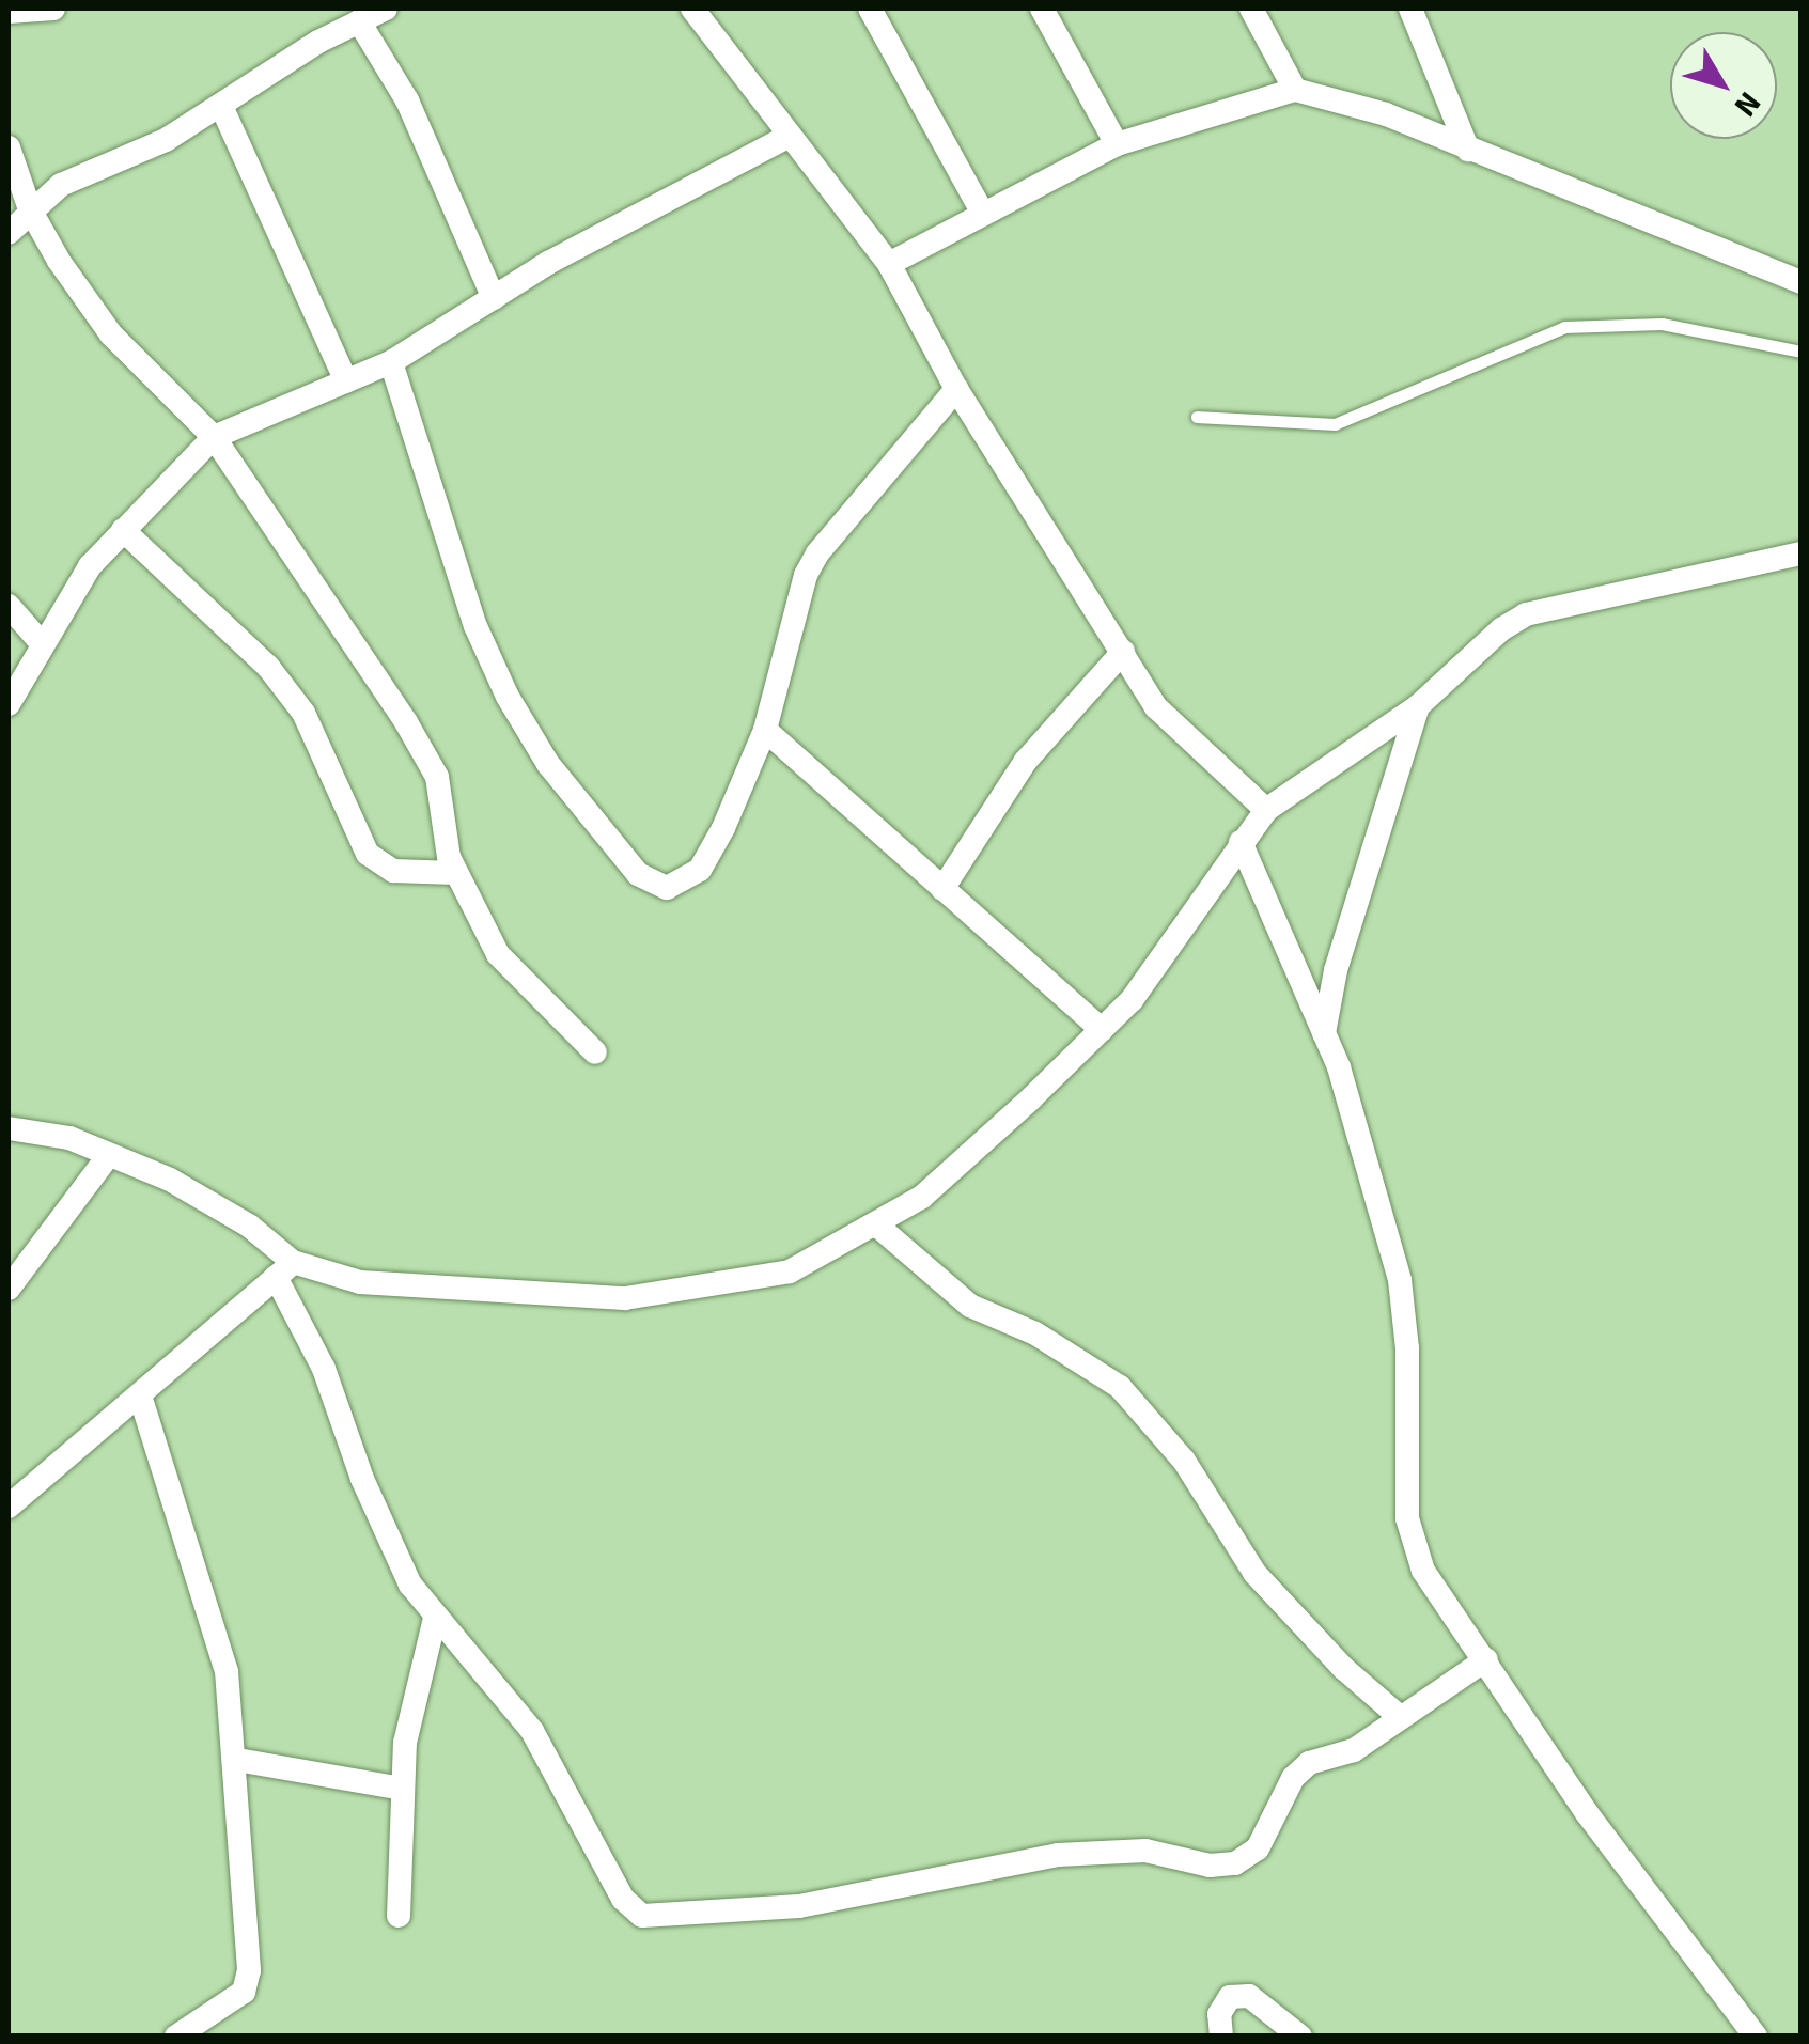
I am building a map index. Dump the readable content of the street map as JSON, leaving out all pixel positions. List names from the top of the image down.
{
  "north": "bottom right"
}
